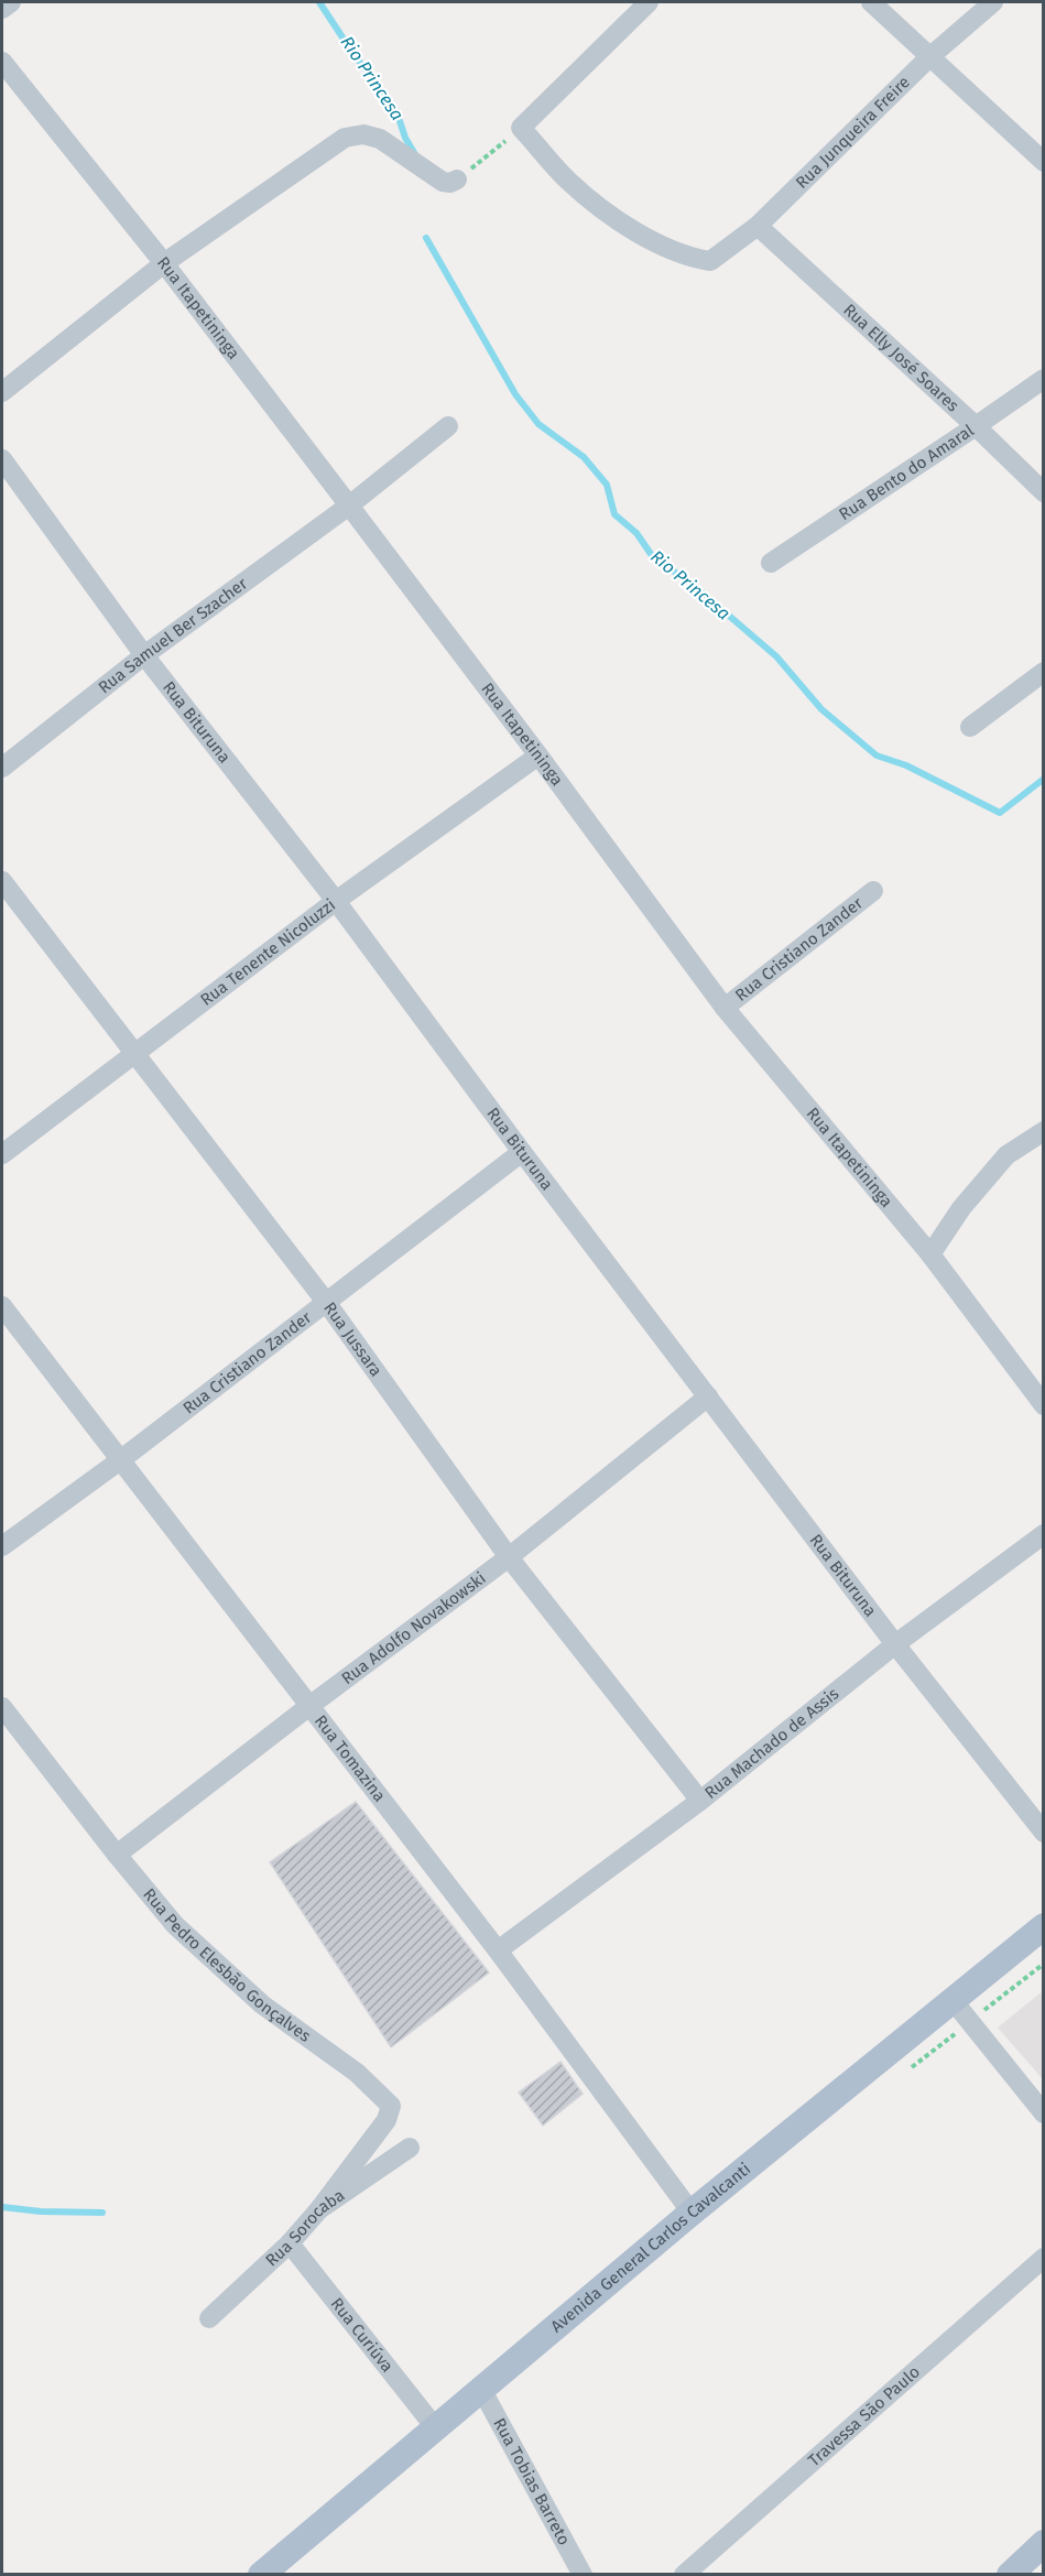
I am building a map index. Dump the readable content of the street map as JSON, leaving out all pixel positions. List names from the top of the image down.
{
  "streets": {
    "main road": ["Avenida General Carlos Cavalcanti"],
    "street": [
      "Rua Junqueira Freire",
      "Rua Itapetininga",
      "Rua Elly José Soares",
      "Rua Bento do Amaral",
      "Rua Samuel Ber Szacher",
      "Rua Bituruna",
      "Rua Cristiano Zander",
      "Rua Tenente Nicoluzzi",
      "Rua Jussara",
      "Rua Adolfo Novakowski",
      "Rua Machado de Assis",
      "Rua Tomazina",
      "Rua Pedro Elesbão Gonçalves",
      "Rua Sorocaba",
      "Rua Curiúva",
      "Travessa São Paulo",
      "Rua Tobias Barreto"
    ]
  },
  "crossings": [
    ["Rua Junqueira Freire", "Rua Elly José Soares"],
    ["Rua Itapetininga", "Rua Samuel Ber Szacher"],
    ["Rua Itapetininga", "Rua Cristiano Zander"],
    ["Rua Itapetininga", "Rua Tenente Nicoluzzi"],
    ["Rua Elly José Soares", "Rua Bento do Amaral"],
    ["Rua Samuel Ber Szacher", "Rua Bituruna"],
    ["Rua Bituruna", "Rua Cristiano Zander"],
    ["Rua Bituruna", "Rua Tenente Nicoluzzi"],
    ["Rua Bituruna", "Rua Adolfo Novakowski"],
    ["Rua Bituruna", "Rua Machado de Assis"],
    ["Rua Cristiano Zander", "Rua Jussara"],
    ["Rua Cristiano Zander", "Rua Tomazina"],
    ["Rua Tenente Nicoluzzi", "Rua Jussara"],
    ["Rua Jussara", "Rua Adolfo Novakowski"],
    ["Rua Jussara", "Rua Machado de Assis"],
    ["Rua Adolfo Novakowski", "Rua Tomazina"],
    ["Rua Adolfo Novakowski", "Rua Pedro Elesbão Gonçalves"],
    ["Rua Machado de Assis", "Rua Tomazina"],
    ["Rua Tomazina", "Avenida General Carlos Cavalcanti"],
    ["Rua Pedro Elesbão Gonçalves", "Rua Sorocaba"],
    ["Rua Sorocaba", "Rua Curiúva"],
    ["Avenida General Carlos Cavalcanti", "Rua Curiúva"],
    ["Avenida General Carlos Cavalcanti", "Rua Tobias Barreto"]
  ],
  "water": ["Rio Princesa"]
}
